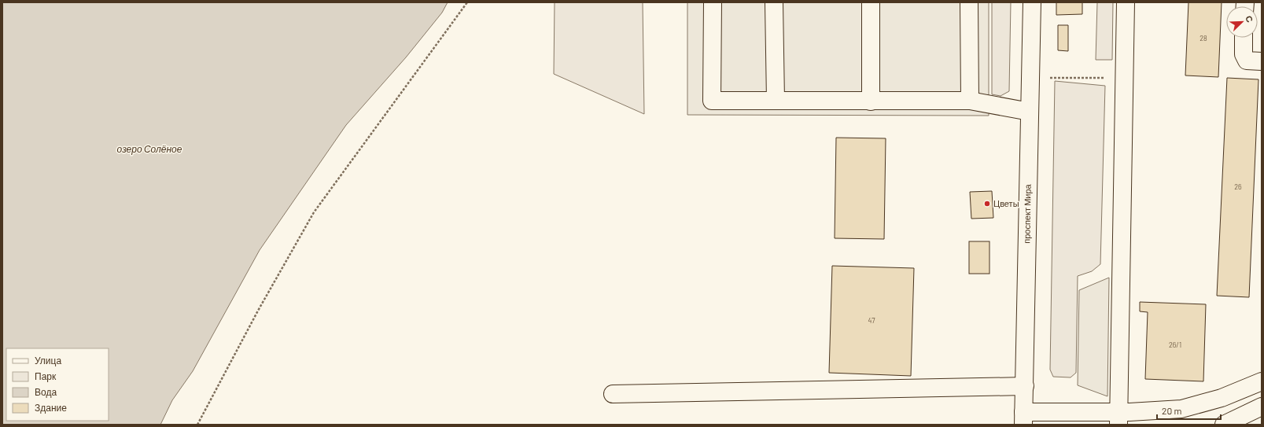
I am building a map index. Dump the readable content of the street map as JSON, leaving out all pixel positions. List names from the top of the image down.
{
  "streets": {
    "street": ["проспект Мира"]
  },
  "water": ["озеро Солёное"],
  "places": ["Цветы"],
  "house_numbers": [
    "28",
    "26",
    "47",
    "26/1"
  ],
  "legend": [
    "Улица",
    "Парк",
    "Вода",
    "Здание"
  ],
  "scale_bar": "20 m",
  "north": "top right"
}
